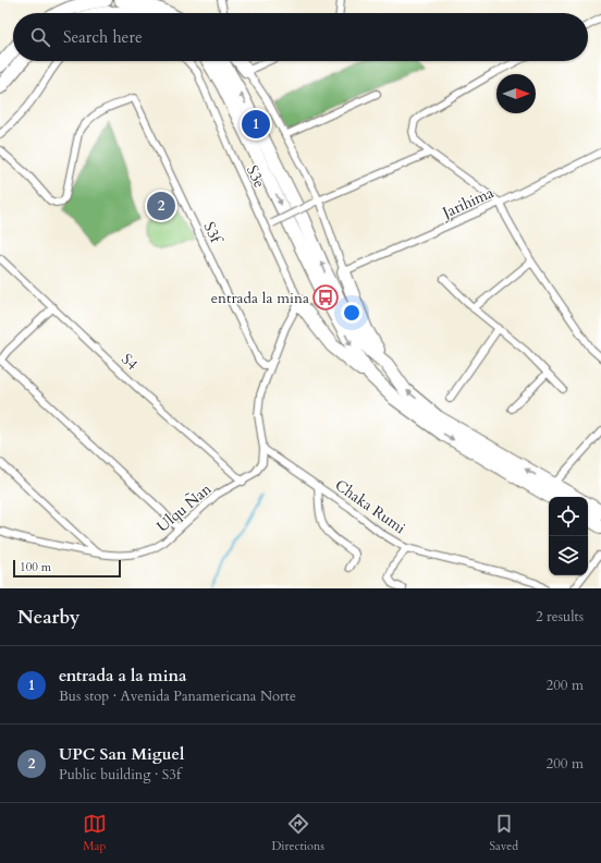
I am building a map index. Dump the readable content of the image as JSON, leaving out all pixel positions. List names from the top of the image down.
{
  "streets": {
    "street": [
      "S3e",
      "Jarihima",
      "S3f",
      "S4",
      "Chaka Rumi",
      "Ulqu Ñan"
    ]
  },
  "crossings": [
    ["S3e", "Ulqu Ñan"],
    ["S3f", "Ulqu Ñan"],
    ["S4", "Ulqu Ñan"],
    ["Chaka Rumi", "Ulqu Ñan"]
  ],
  "places": {
    "bus stop": ["entrada la mina"]
  },
  "scale_bar": "100 m",
  "north": "right",
  "page": {
    "search": "Search here",
    "pins": ["1", "2"],
    "scale": "100 m",
    "heading": ["Nearby", "2 results"],
    "list": [
      {
        "mark": "1",
        "name": "entrada a la mina",
        "note": "Bus stop · Avenida Panamericana Norte",
        "value": "200 m"
      },
      {
        "mark": "2",
        "name": "UPC San Miguel",
        "note": "Public building · S3f",
        "value": "200 m"
      }
    ],
    "nav": ["Map", "Directions", "Saved"]
  }
}
